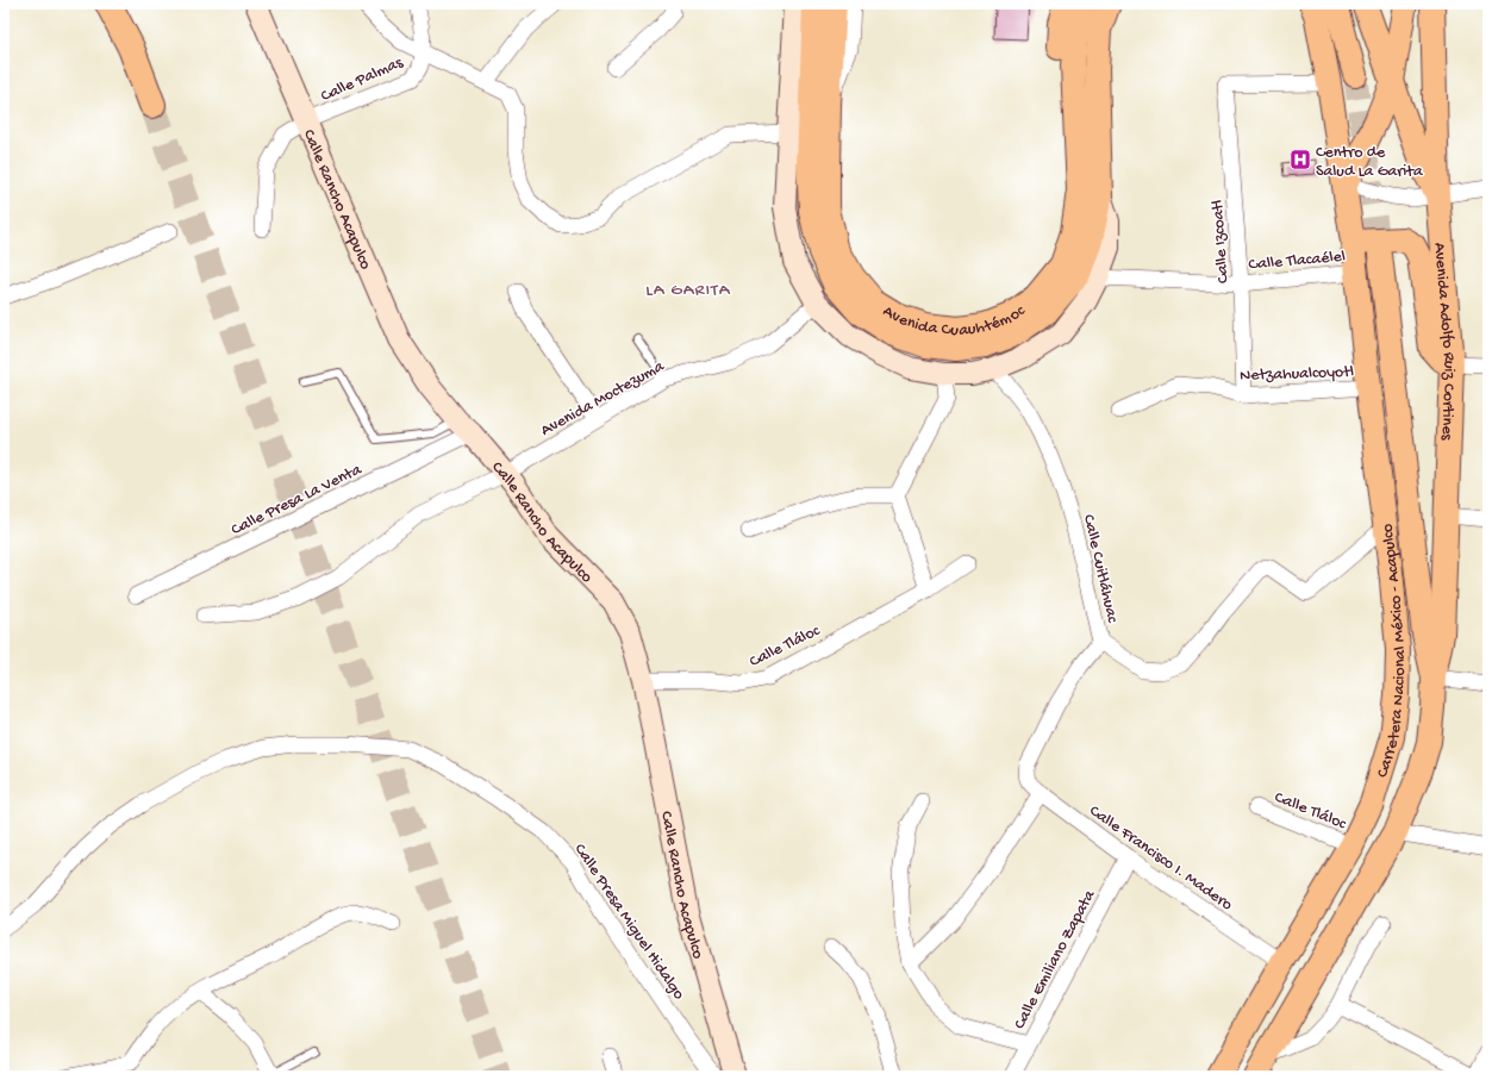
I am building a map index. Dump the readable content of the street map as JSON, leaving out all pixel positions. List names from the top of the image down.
{
  "streets": {
    "main road": [
      "Calle Rancho Acapulco",
      "Avenida Cuauhtémoc",
      "Avenida Adolfo Ruiz Cortines",
      "Carretera Nacional México - Acapulco"
    ],
    "street": [
      "Calle Palmas",
      "Calle Izcoatl",
      "Calle Tlacaélel",
      "Netzahualcoyotl",
      "Avenida Moctezuma",
      "Calle Presa La Venta",
      "Calle Cuitláhuac",
      "Calle Tláloc",
      "Calle Francisco I. Madero",
      "Calle Presa Miguel Hidalgo",
      "Calle Emiliano Zapata"
    ]
  },
  "crossings": [
    ["Calle Palmas", "Calle Rancho Acapulco"],
    ["Calle Rancho Acapulco", "Avenida Moctezuma"],
    ["Calle Rancho Acapulco", "Calle Presa La Venta"],
    ["Calle Rancho Acapulco", "Calle Tláloc"],
    ["Calle Izcoatl", "Calle Tlacaélel"],
    ["Calle Izcoatl", "Netzahualcoyotl"],
    ["Calle Tlacaélel", "Avenida Cuauhtémoc"],
    ["Calle Tlacaélel", "Carretera Nacional México - Acapulco"],
    ["Avenida Cuauhtémoc", "Avenida Moctezuma"],
    ["Avenida Cuauhtémoc", "Calle Cuitláhuac"],
    ["Avenida Adolfo Ruiz Cortines", "Carretera Nacional México - Acapulco"],
    ["Netzahualcoyotl", "Carretera Nacional México - Acapulco"],
    ["Calle Cuitláhuac", "Calle Francisco I. Madero"],
    ["Calle Tláloc", "Carretera Nacional México - Acapulco"],
    ["Carretera Nacional México - Acapulco", "Calle Francisco I. Madero"],
    ["Calle Francisco I. Madero", "Calle Emiliano Zapata"]
  ],
  "districts": ["LA GARITA"],
  "places": {
    "hospital": ["Centro de Salud La Garita"]
  }
}
